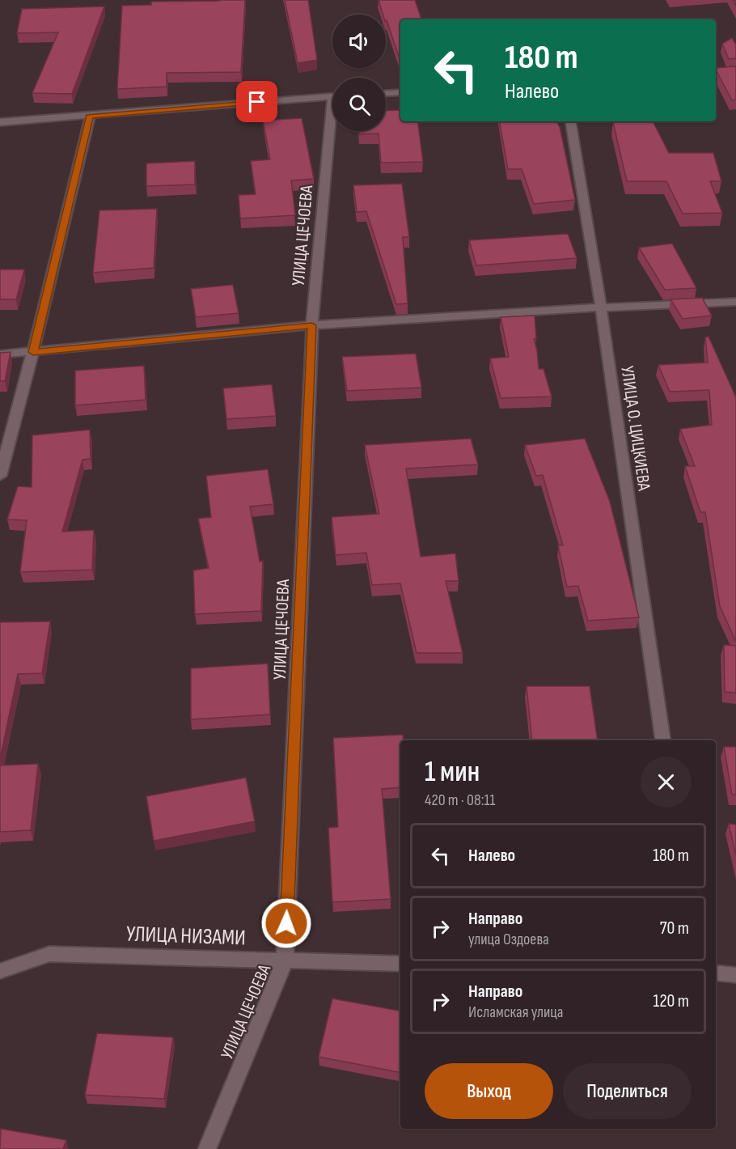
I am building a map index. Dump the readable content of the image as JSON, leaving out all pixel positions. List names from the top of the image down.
{
  "streets": {
    "street": ["УЛИЦА ЦЕЧОЕВА", "УЛИЦА О. ЦИЦКИЕВА", "УЛИЦА НИЗАМИ"]
  },
  "crossings": [
    ["УЛИЦА ЦЕЧОЕВА", "УЛИЦА НИЗАМИ"]
  ],
  "page": {
    "turn": ["180 m", "Налево"],
    "heading": ["1 мин", "420 m · 08:11"],
    "list": [
      {
        "name": "Налево",
        "value": "180 m"
      },
      {
        "name": "Направо",
        "note": "улица Оздоева",
        "value": "70 m"
      },
      {
        "name": "Направо",
        "note": "Исламская улица",
        "value": "120 m"
      }
    ],
    "buttons": ["Выход", "Поделиться"]
  }
}
